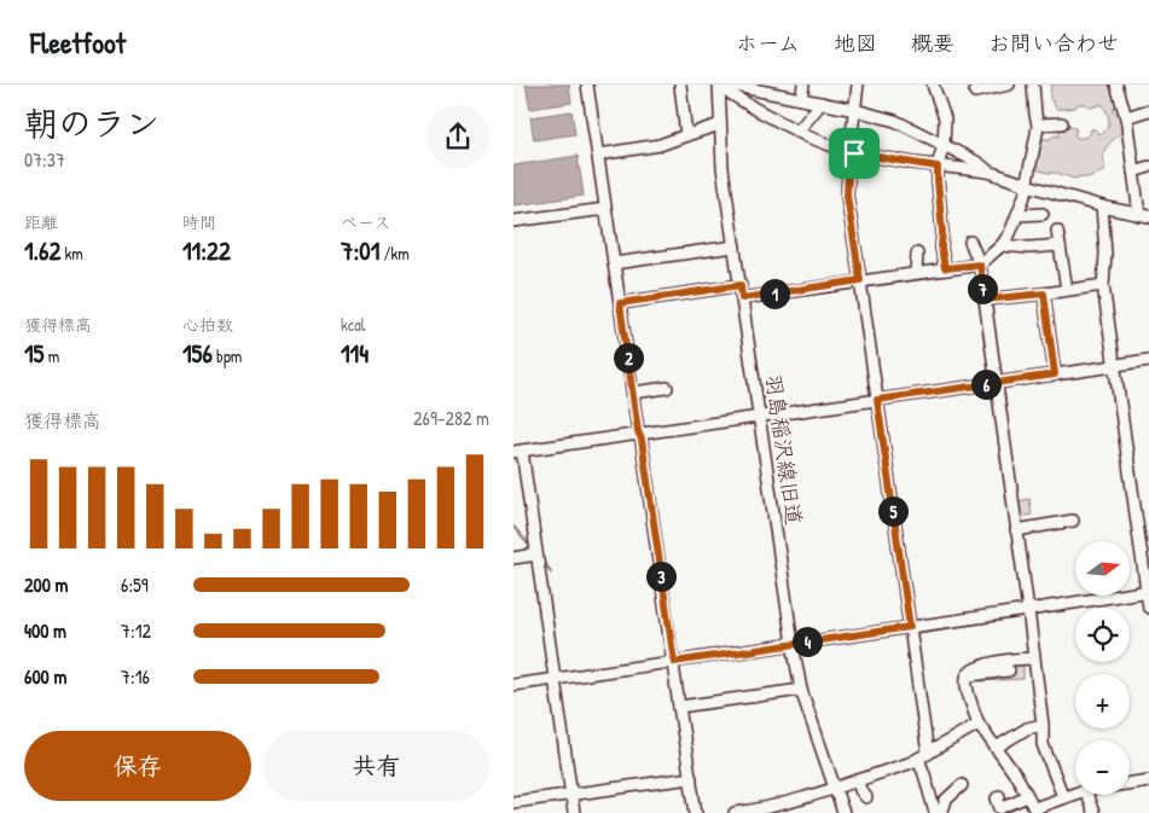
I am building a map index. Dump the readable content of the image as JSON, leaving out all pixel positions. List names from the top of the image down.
{
  "streets": {
    "street": ["羽島稲沢線旧道"]
  },
  "north": "right",
  "page": {
    "header": "Fleetfoot",
    "nav": [
      "ホーム",
      "地図",
      "概要",
      "お問い合わせ"
    ],
    "heading": ["朝のラン", "07:37"],
    "stats": [
      ["距離", "1.62 km"],
      ["時間", "11:22"],
      ["ペース", "7:01 /km"],
      ["獲得標高", "15 m"],
      ["心拍数", "156 bpm"],
      ["kcal", "114"]
    ],
    "pins": [
      "7",
      "1",
      "2",
      "6",
      "5",
      "3",
      "4"
    ],
    "chart": ["獲得標高", "269–282 m"],
    "map_buttons": ["+", "−"],
    "list": [
      {
        "name": "200 m",
        "note": "6:59"
      },
      {
        "name": "400 m",
        "note": "7:12"
      },
      {
        "name": "600 m",
        "note": "7:16"
      }
    ],
    "buttons": ["保存", "共有"]
  }
}
